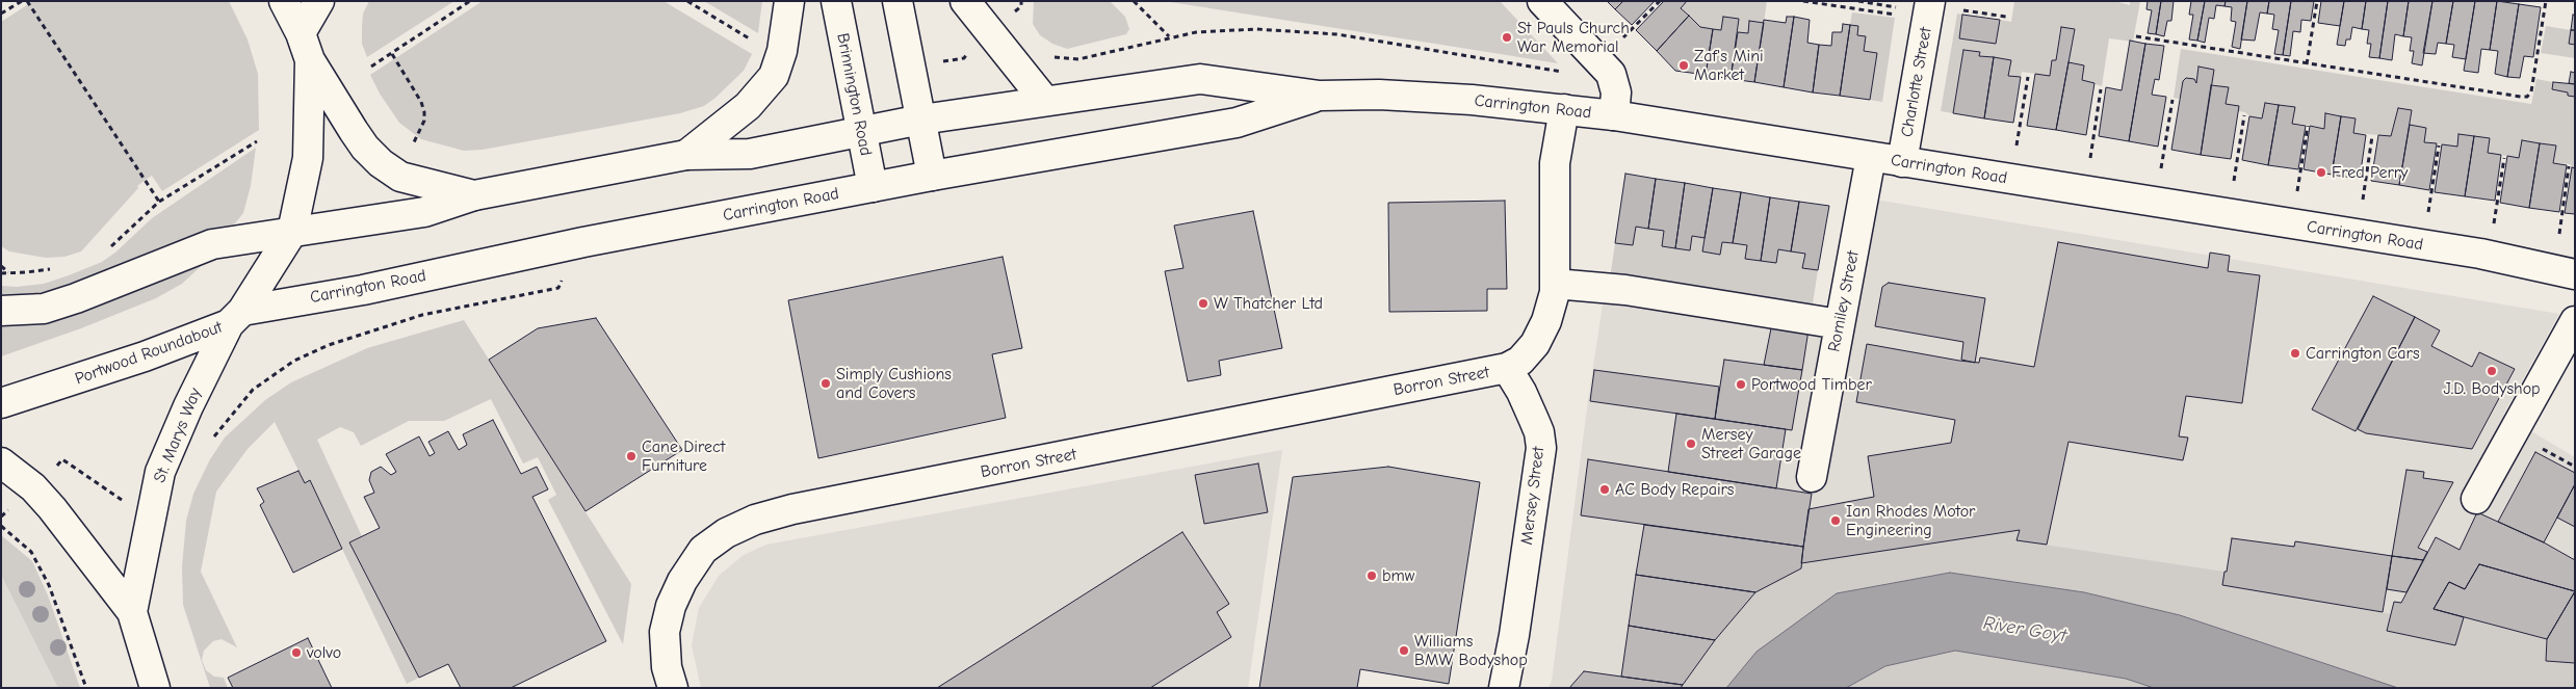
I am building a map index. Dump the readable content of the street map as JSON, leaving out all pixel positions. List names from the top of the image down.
{
  "streets": {
    "main road": [
      "Charlotte Street",
      "Brinnington Road",
      "Carrington Road",
      "Romiley Street",
      "Portwood Roundabout",
      "Borron Street",
      "St. Marys Way",
      "Mersey Street"
    ]
  },
  "crossings": [
    ["Charlotte Street", "Carrington Road"],
    ["Brinnington Road", "Carrington Road"],
    ["Carrington Road", "Romiley Street"],
    ["Carrington Road", "Portwood Roundabout"],
    ["Carrington Road", "St. Marys Way"],
    ["Portwood Roundabout", "St. Marys Way"],
    ["Borron Street", "Mersey Street"]
  ],
  "water": ["River Goyt"],
  "places": [
    "St Pauls Church War Memorial",
    "Zaf's Mini Market",
    "Fred Perry",
    "W Thatcher Ltd",
    "Carrington Cars",
    "J.D. Bodyshop",
    "Simply Cushions and Covers",
    "Portwood Timber",
    "Mersey Street Garage",
    "Cane Direct Furniture",
    "AC Body Repairs",
    "Ian Rhodes Motor Engineering",
    "bmw",
    "Williams BMW Bodyshop",
    "volvo"
  ]
}
